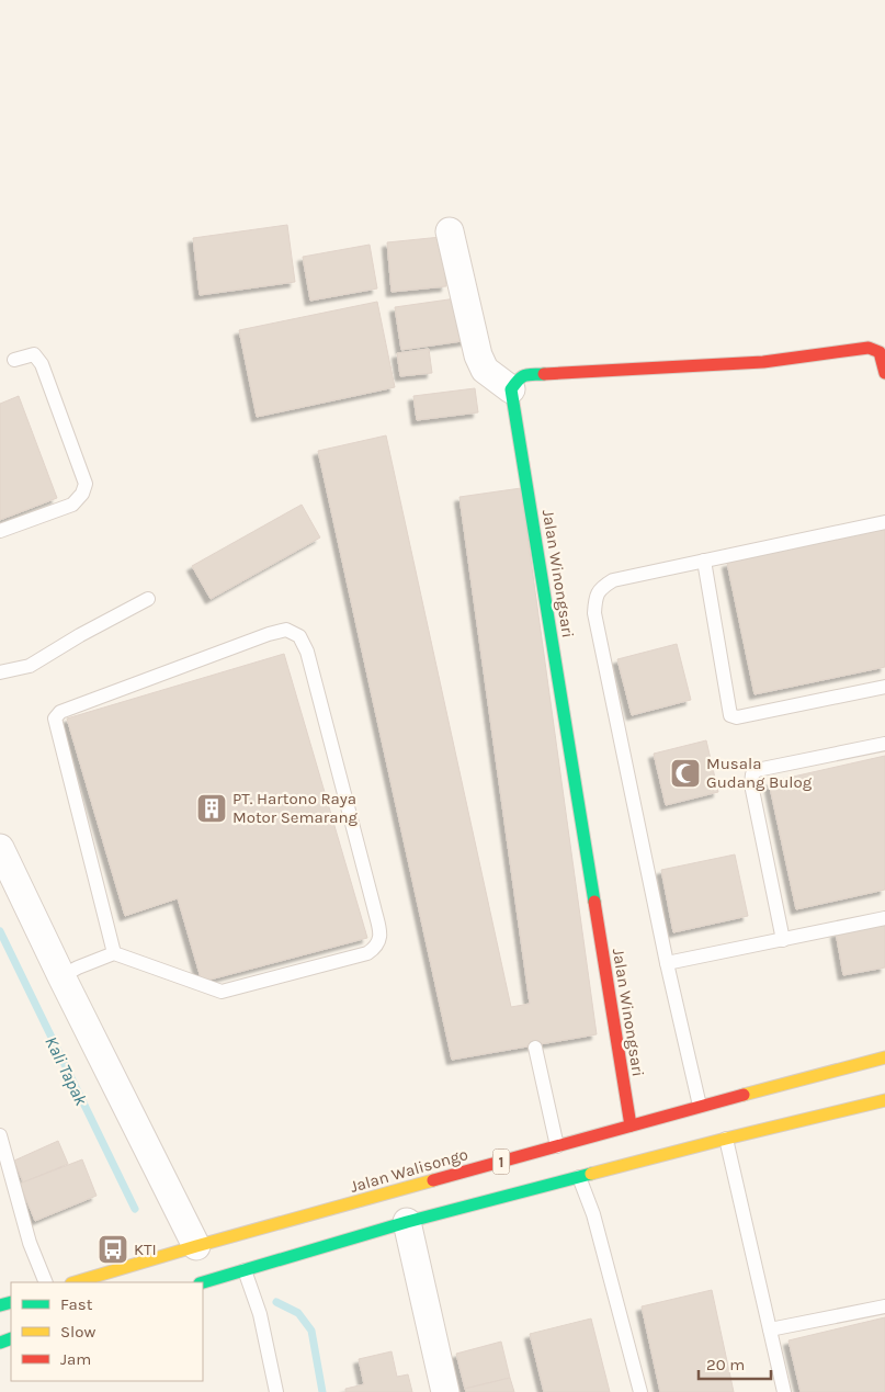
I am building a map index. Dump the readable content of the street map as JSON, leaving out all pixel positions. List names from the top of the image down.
{
  "streets": {
    "main road": ["Jalan Winongsari", "1", "Jalan Walisongo"]
  },
  "crossings": [
    ["Jalan Winongsari", "Jalan Walisongo"]
  ],
  "water": ["Kali Tapak"],
  "places": {
    "mosque": ["Musala Gudang Bulog"],
    "building": ["PT. Hartono Raya Motor Semarang"],
    "bus stop": ["KTI"]
  },
  "legend": ["Fast", "Slow", "Jam"],
  "scale_bar": "20 m"
}
